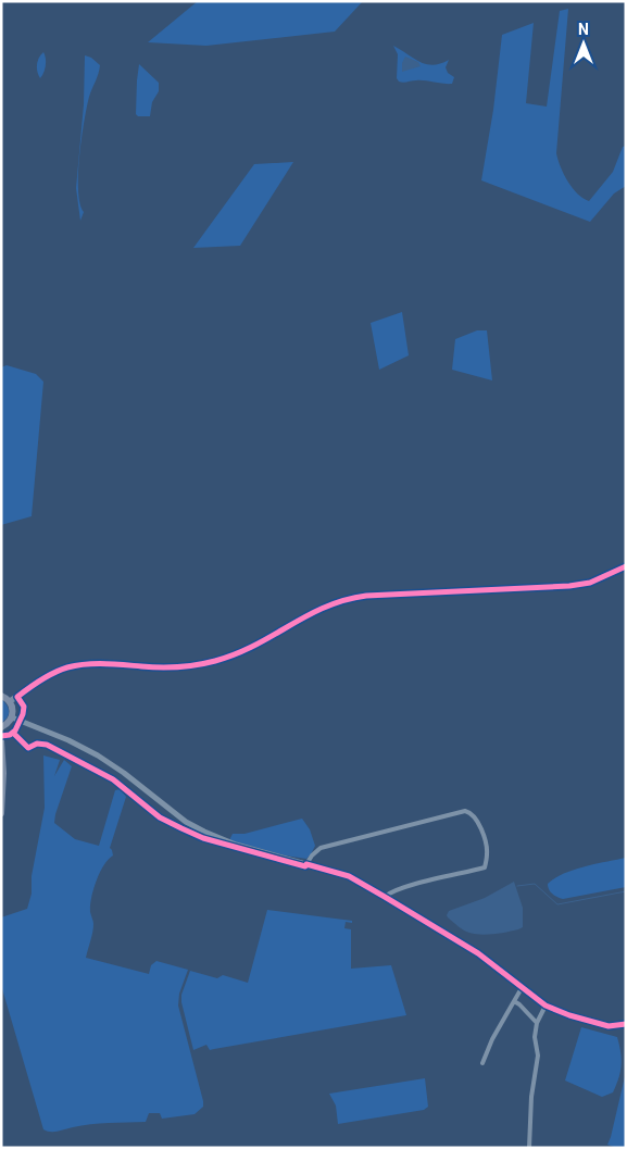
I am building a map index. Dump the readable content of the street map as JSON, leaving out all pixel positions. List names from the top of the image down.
{
  "north": "top"
}
